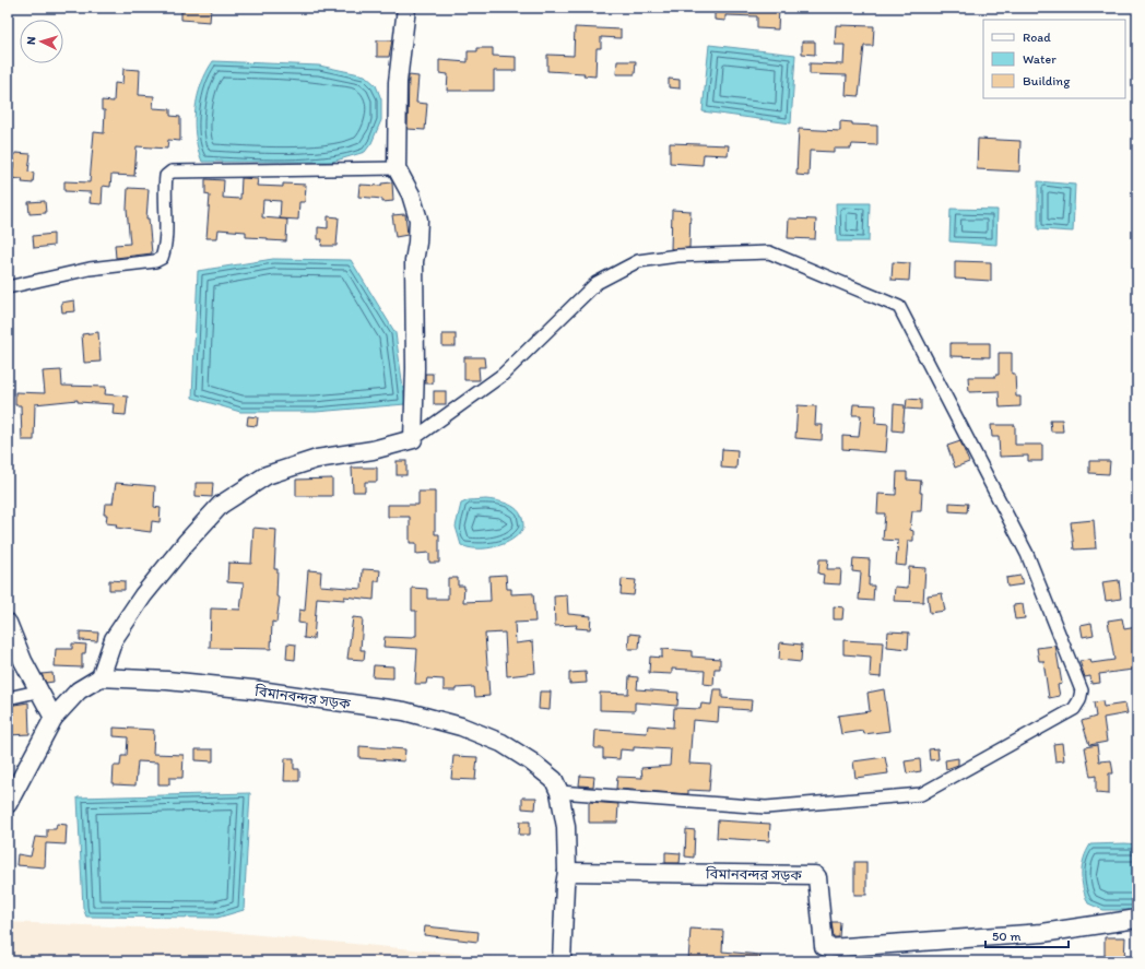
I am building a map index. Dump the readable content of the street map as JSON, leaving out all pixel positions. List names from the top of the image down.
{
  "streets": {
    "main road": ["বিমানবন্দর সড়ক"]
  },
  "legend": ["Road", "Water", "Building"],
  "scale_bar": "50 m",
  "north": "left"
}
